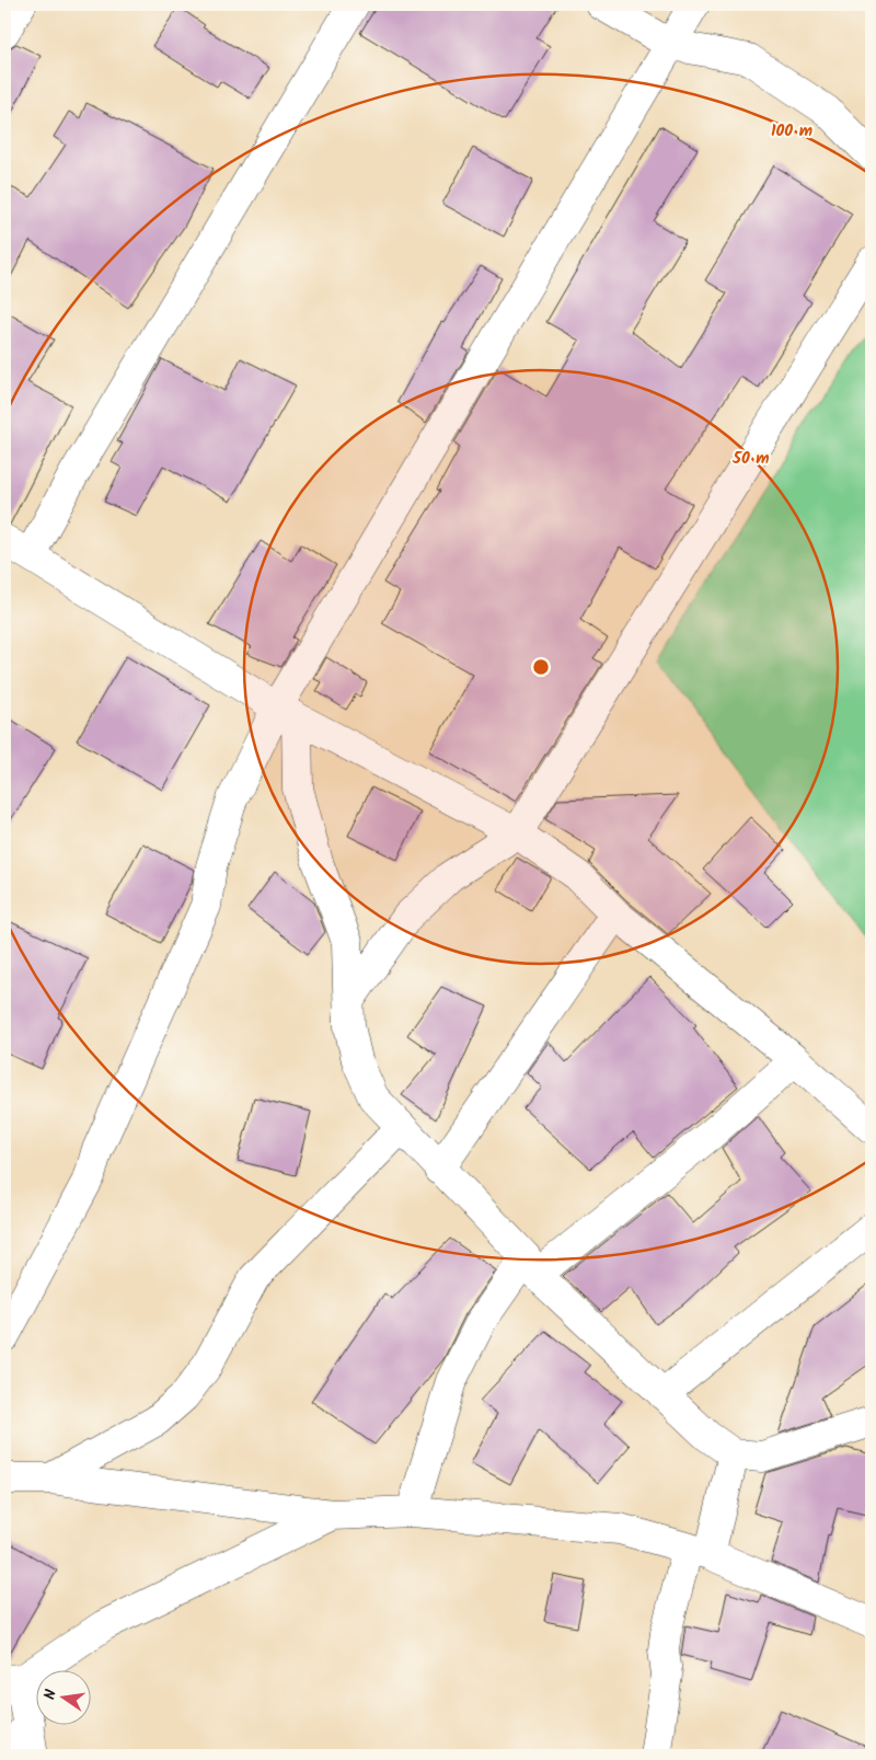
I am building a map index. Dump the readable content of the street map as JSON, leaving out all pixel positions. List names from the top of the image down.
{
  "north": "left",
  "rings": ["100 m", "50 m"]
}
